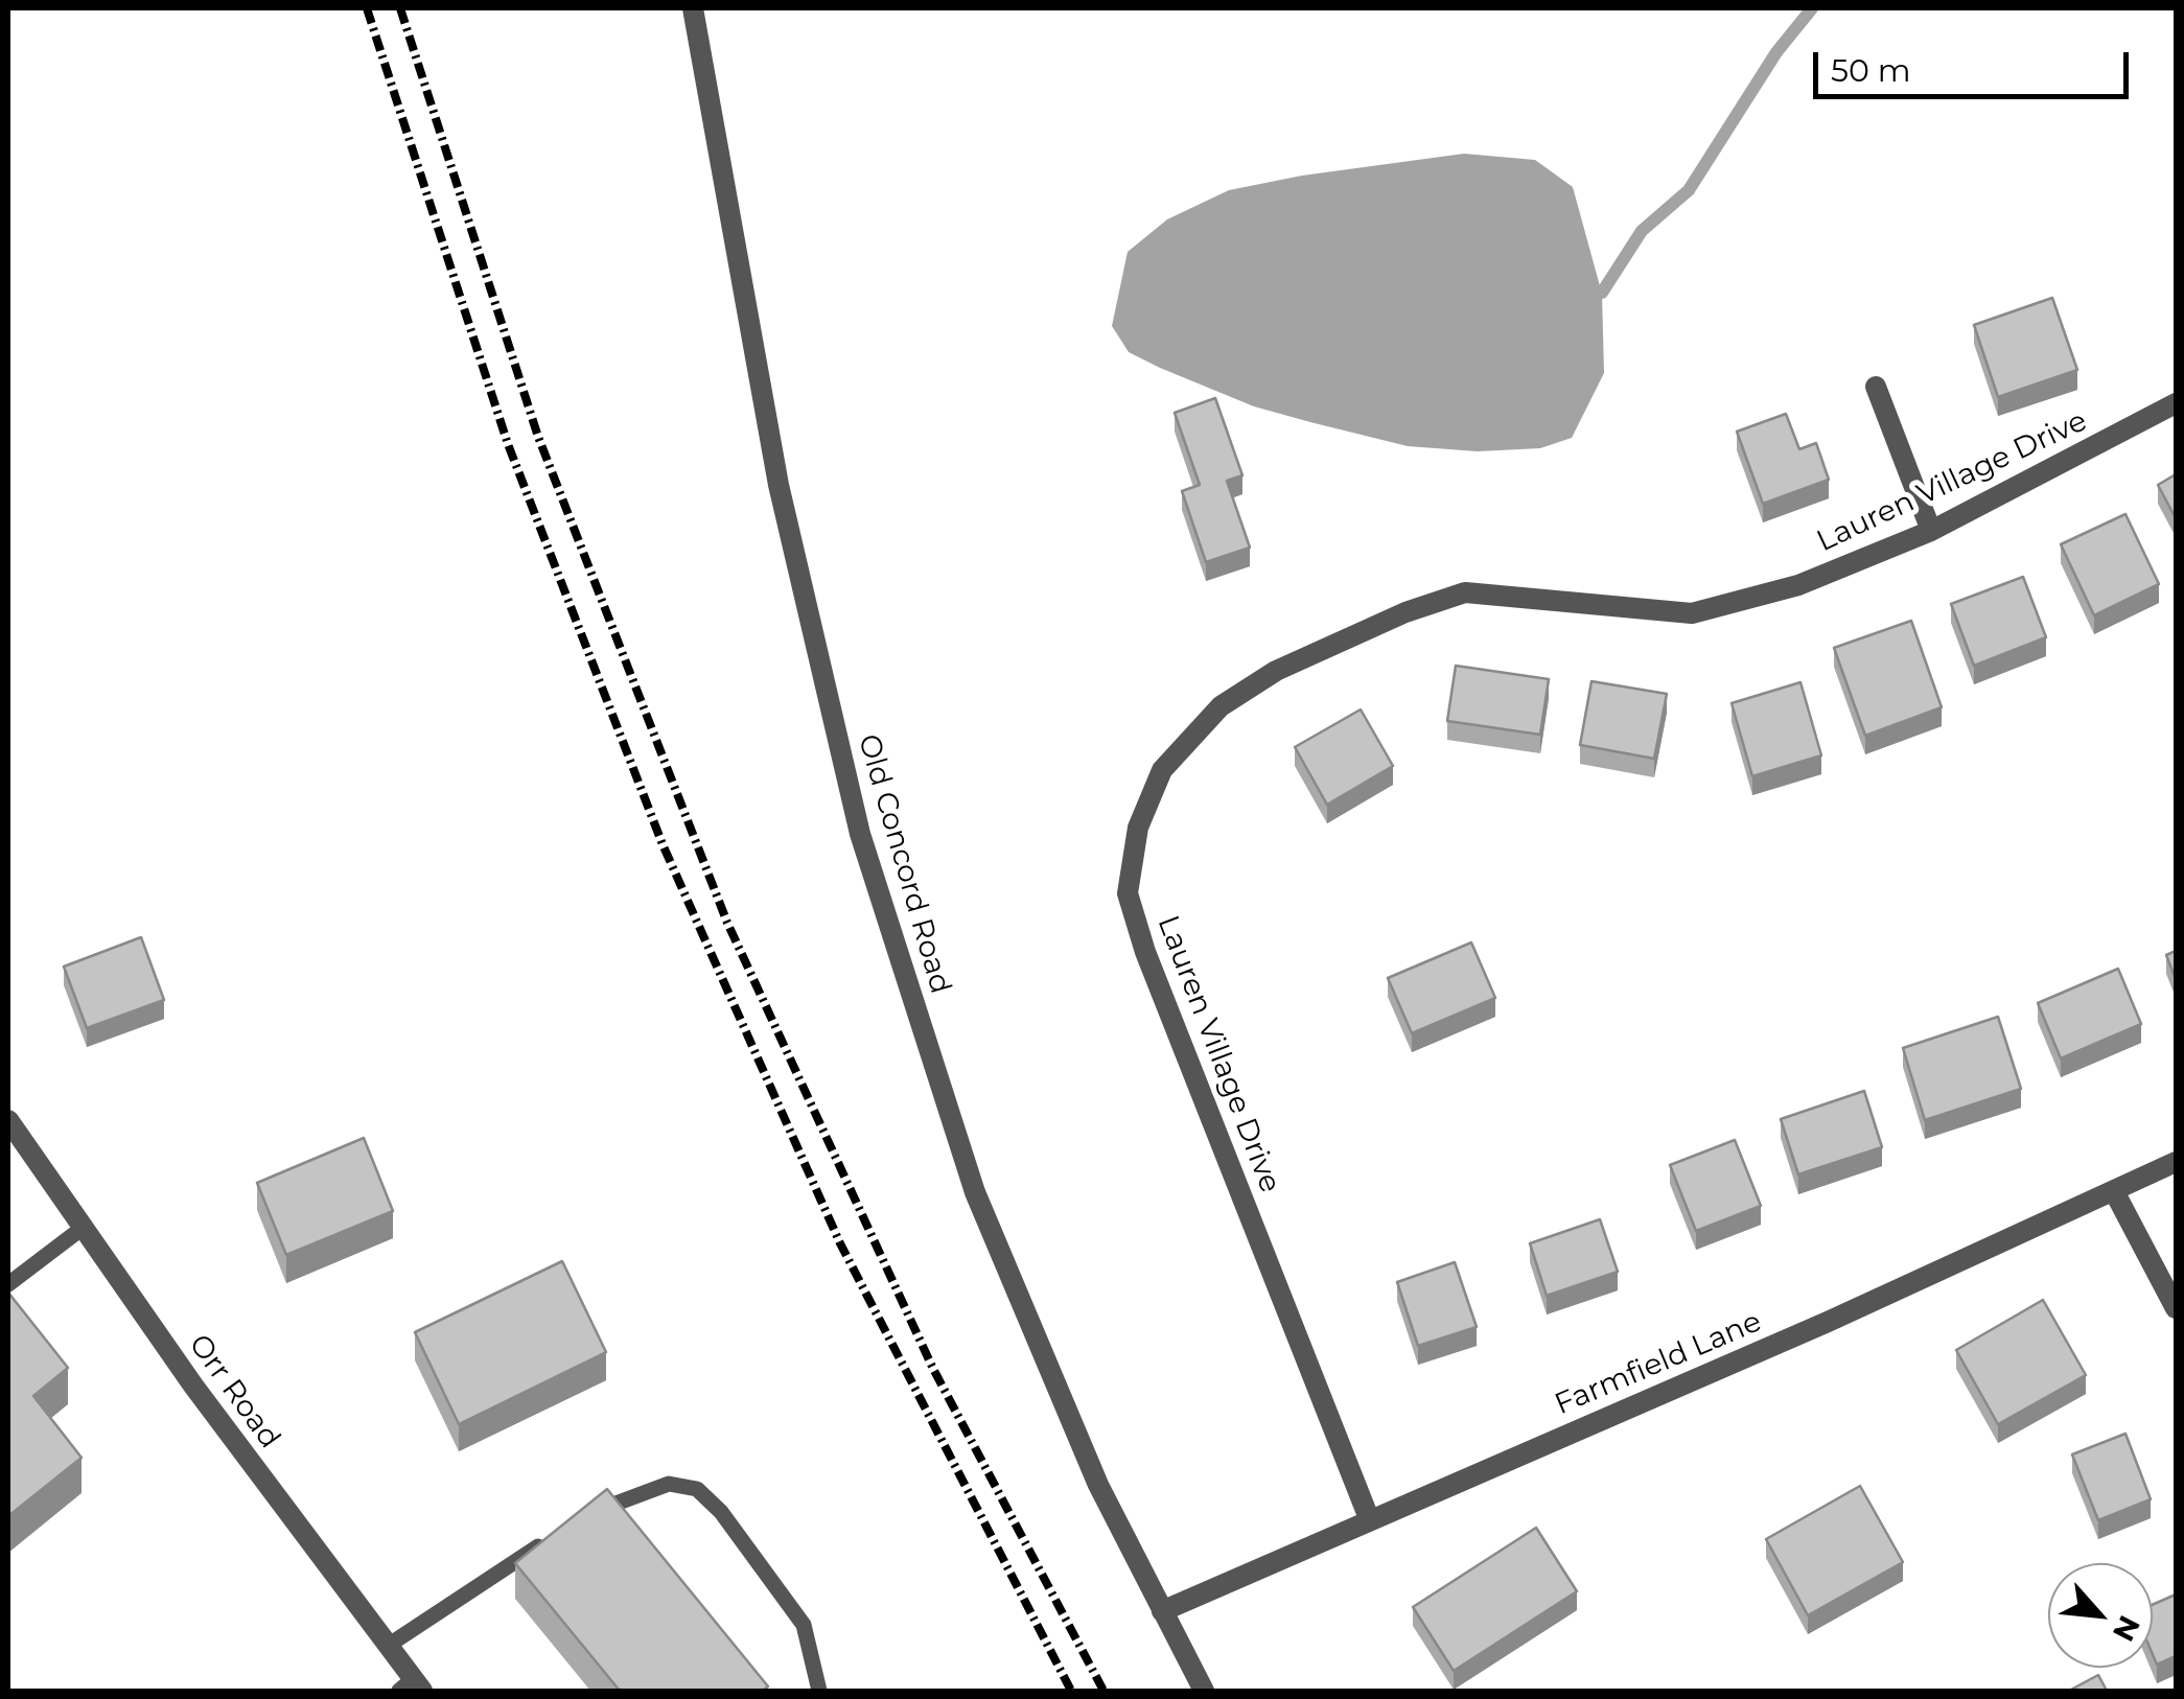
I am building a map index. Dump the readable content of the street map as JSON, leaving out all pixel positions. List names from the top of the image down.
{
  "streets": {
    "street": [
      "Lauren Village Drive",
      "Old Concord Road",
      "Farmfield Lane",
      "Orr Road"
    ]
  },
  "crossings": [
    ["Lauren Village Drive", "Farmfield Lane"],
    ["Old Concord Road", "Farmfield Lane"]
  ],
  "scale_bar": "50 m",
  "north": "bottom right"
}
